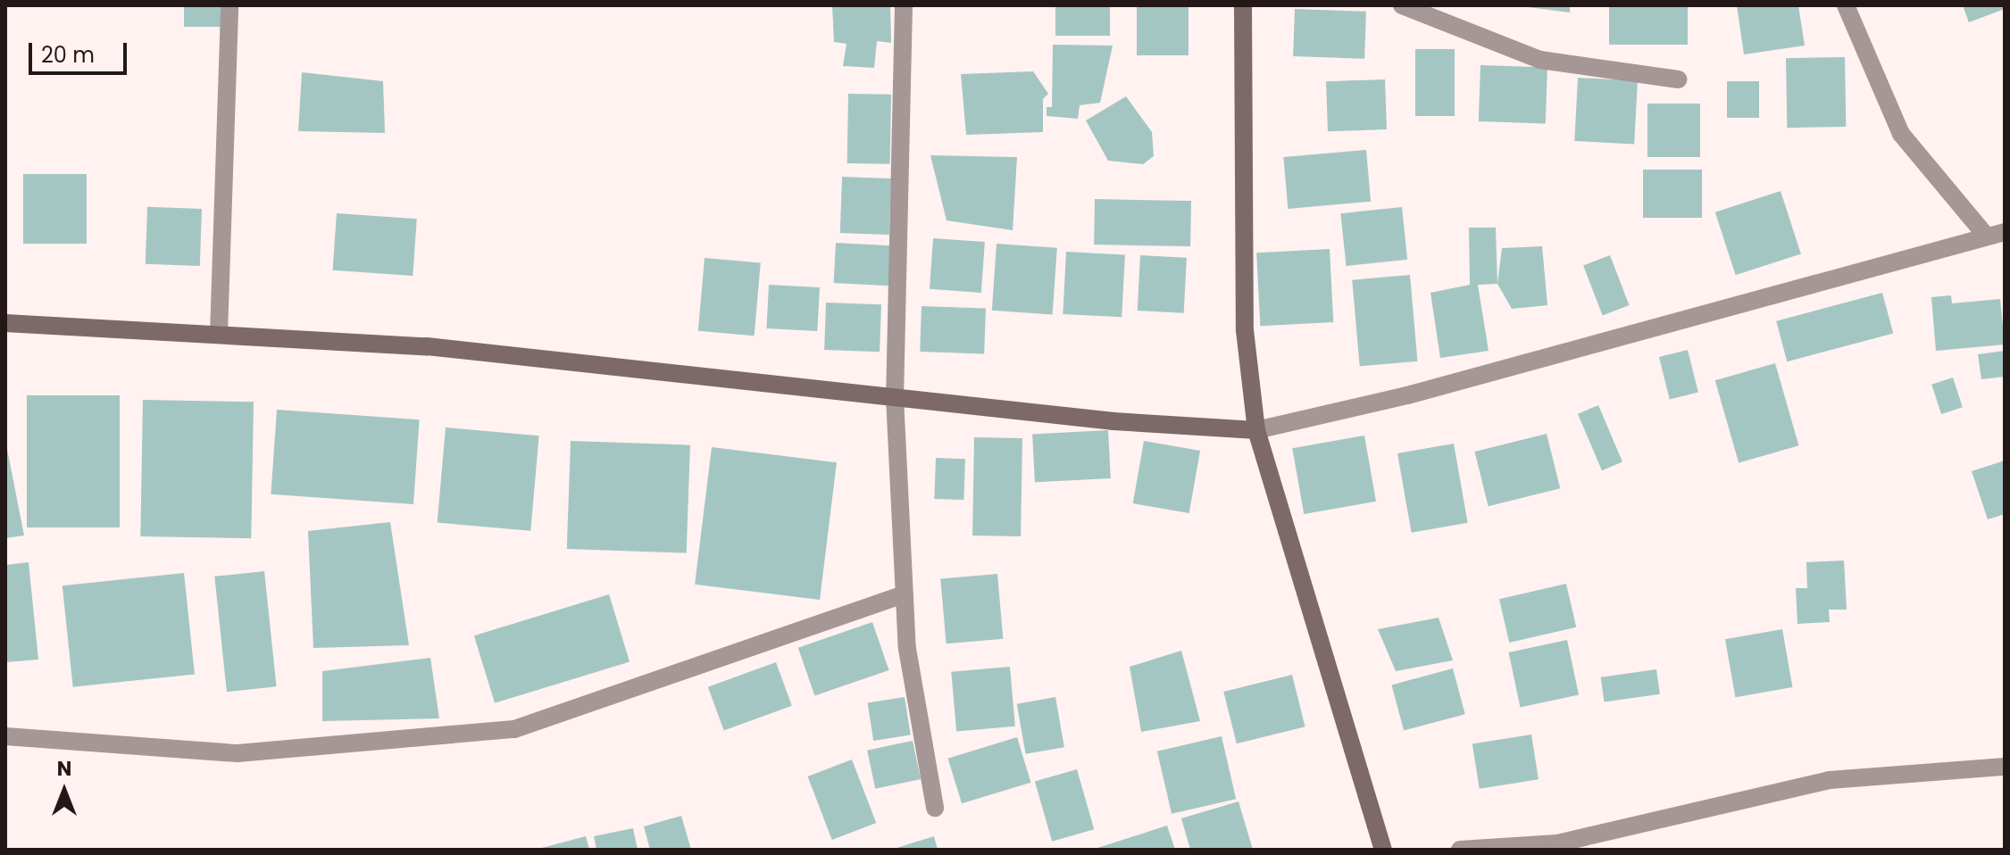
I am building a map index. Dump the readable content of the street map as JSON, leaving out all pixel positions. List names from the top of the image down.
{
  "scale_bar": "20 m",
  "north": "top"
}
